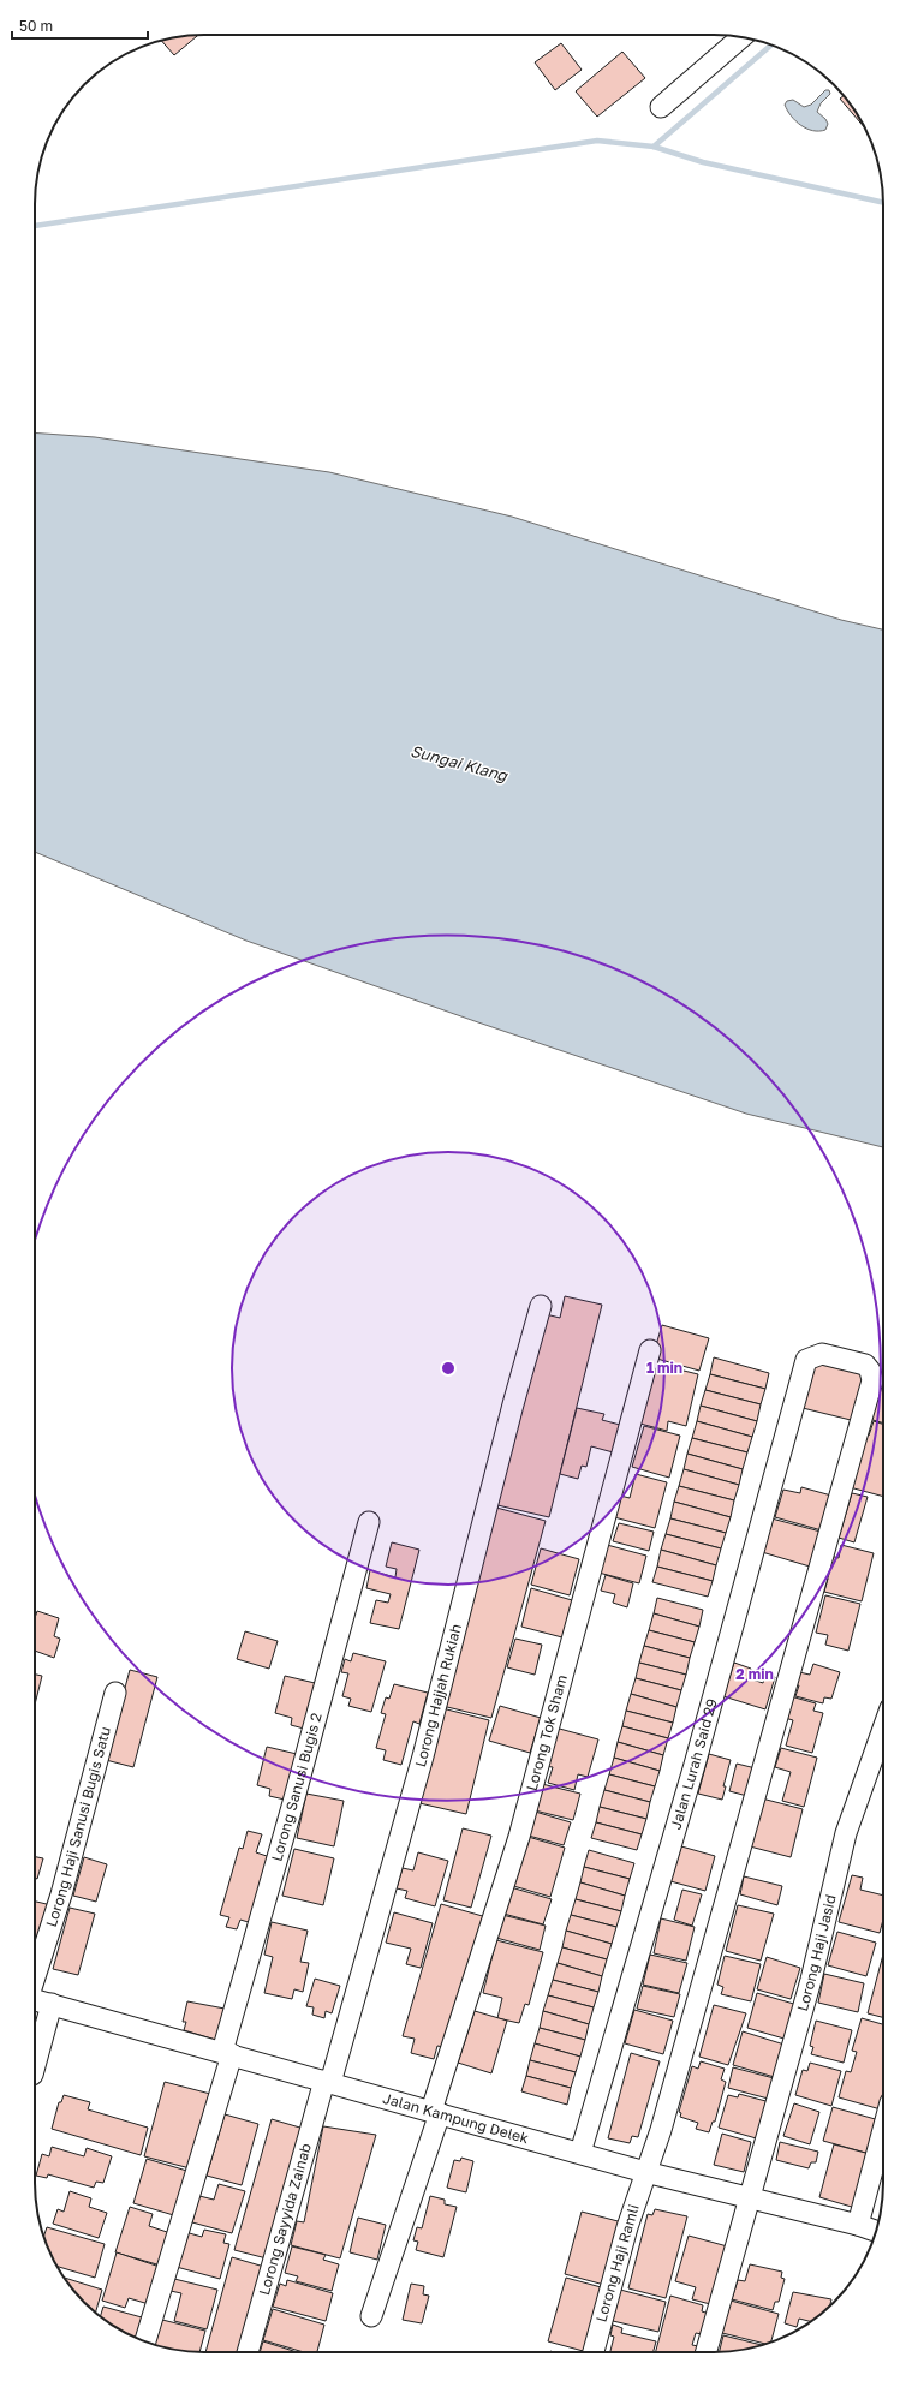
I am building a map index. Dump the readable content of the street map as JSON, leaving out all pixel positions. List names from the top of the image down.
{
  "streets": {
    "street": [
      "Lorong Hajjah Rukiah",
      "Lorong Tok Sham",
      "Jalan Lurah Said 29",
      "Lorong Sanusi Bugis 2",
      "Lorong Haji Sanusi Bugis Satu",
      "Lorong Haji Jasid",
      "Jalan Kampung Delek",
      "Lorong Sayyida Zainab",
      "Lorong Haji Ramli"
    ]
  },
  "crossings": [
    ["Lorong Hajjah Rukiah", "Jalan Kampung Delek"],
    ["Lorong Hajjah Rukiah", "Lorong Sayyida Zainab"],
    ["Lorong Tok Sham", "Jalan Kampung Delek"],
    ["Jalan Lurah Said 29", "Jalan Kampung Delek"],
    ["Jalan Lurah Said 29", "Lorong Haji Ramli"],
    ["Lorong Sanusi Bugis 2", "Jalan Kampung Delek"],
    ["Lorong Haji Jasid", "Jalan Kampung Delek"],
    ["Jalan Kampung Delek", "Lorong Sayyida Zainab"],
    ["Jalan Kampung Delek", "Lorong Haji Ramli"]
  ],
  "water": ["Sungai Klang"],
  "scale_bar": "50 m",
  "rings": ["1 min", "2 min"]
}
